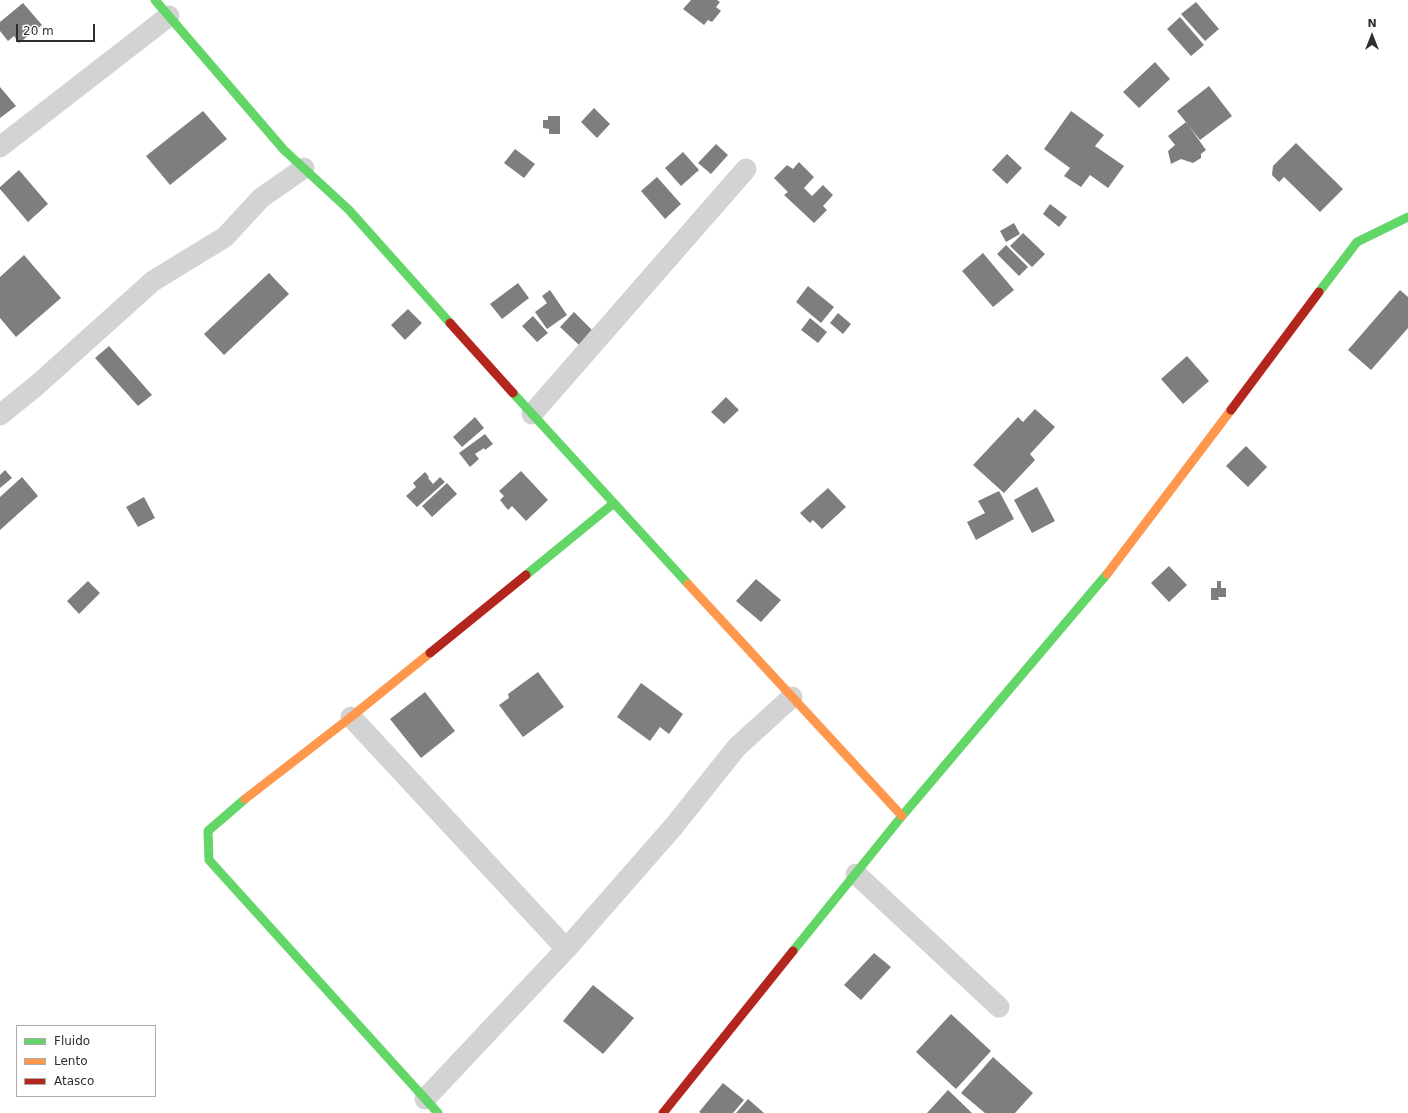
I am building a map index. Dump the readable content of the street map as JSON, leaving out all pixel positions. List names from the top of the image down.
{
  "legend": ["Fluido", "Lento", "Atasco"],
  "scale_bar": "20 m",
  "north": "top"
}
